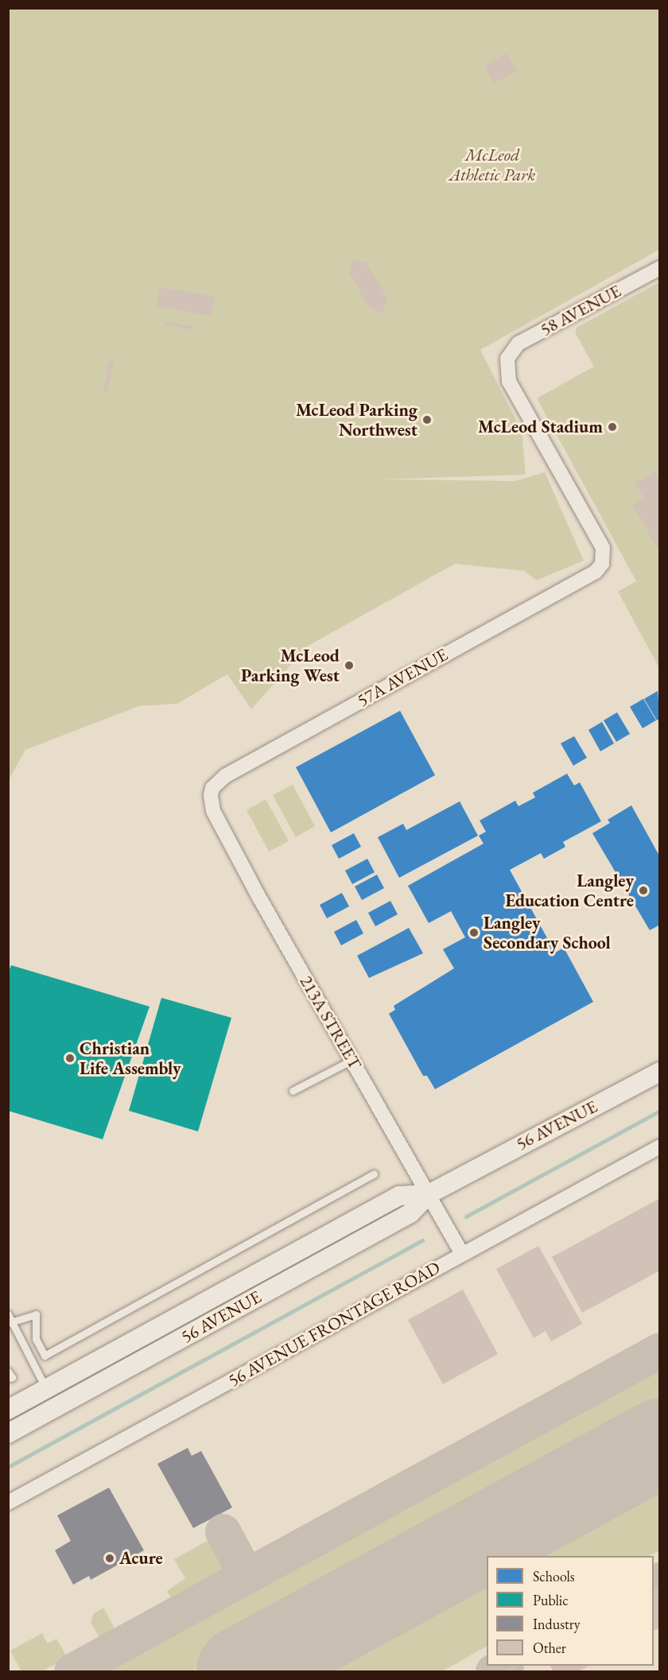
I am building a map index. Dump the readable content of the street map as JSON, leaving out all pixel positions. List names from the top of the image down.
{
  "streets": {
    "main road": ["56 AVENUE"],
    "street": [
      "58 AVENUE",
      "57A AVENUE",
      "213A STREET",
      "56 AVENUE FRONTAGE ROAD"
    ]
  },
  "crossings": [
    ["58 AVENUE", "57A AVENUE"],
    ["57A AVENUE", "213A STREET"],
    ["213A STREET", "56 AVENUE"],
    ["213A STREET", "56 AVENUE FRONTAGE ROAD"]
  ],
  "parks": ["McLeod Athletic Park"],
  "places": [
    "McLeod Parking Northwest",
    "McLeod Stadium",
    "McLeod Parking West",
    "Langley Education Centre",
    "Langley Secondary School",
    "Christian Life Assembly",
    "Acure"
  ],
  "legend": [
    "Schools",
    "Public",
    "Industry",
    "Other"
  ]
}
